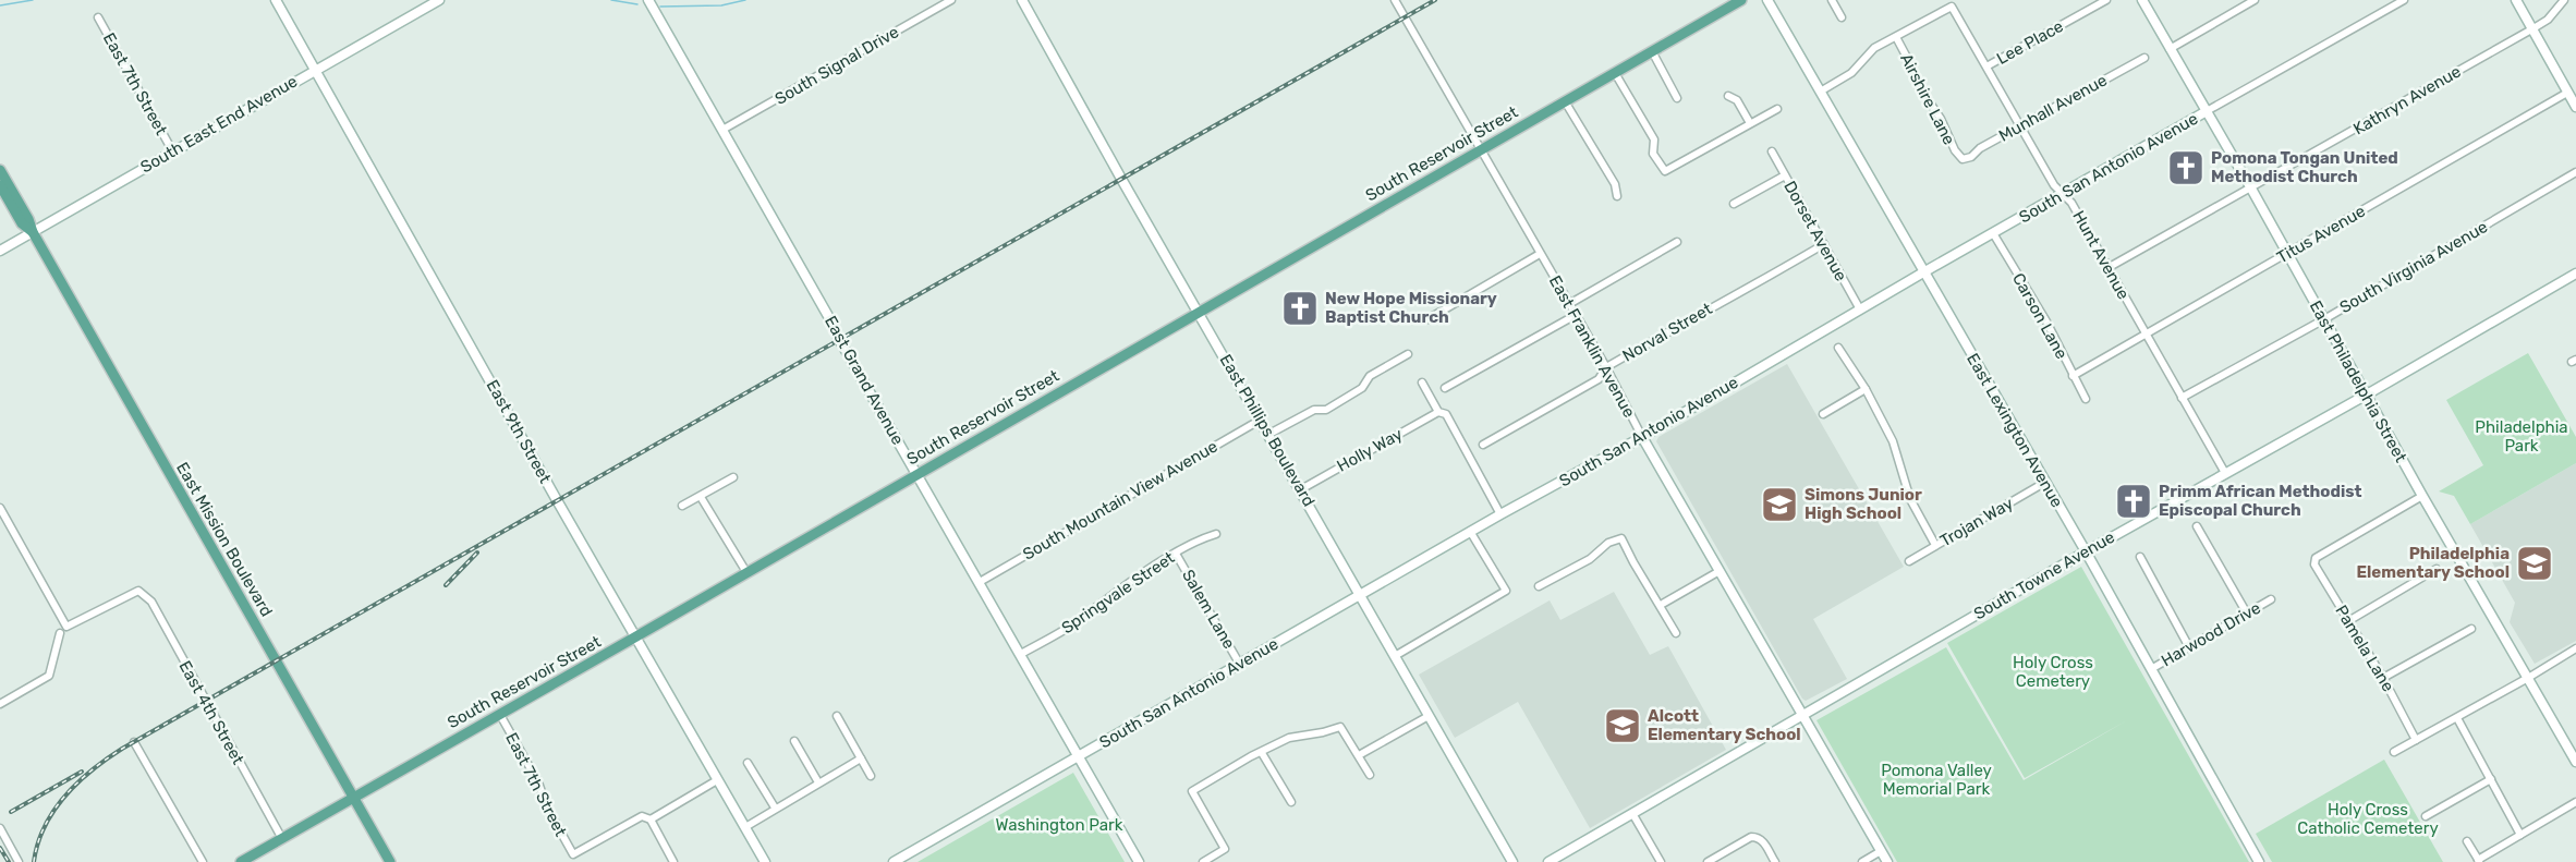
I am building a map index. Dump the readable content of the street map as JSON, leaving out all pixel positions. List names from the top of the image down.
{
  "streets": {
    "main road": ["South Reservoir Street", "East Mission Boulevard"],
    "street": [
      "Lee Place",
      "South Signal Drive",
      "East 7th Street",
      "Airshire Lane",
      "Kathryn Avenue",
      "Munhall Avenue",
      "South East End Avenue",
      "South San Antonio Avenue",
      "Dorset Avenue",
      "Titus Avenue",
      "Hunt Avenue",
      "South Virginia Avenue",
      "Carson Lane",
      "Norval Street",
      "East Franklin Avenue",
      "East Grand Avenue",
      "East Philadelphia Street",
      "East Phillips Boulevard",
      "East Lexington Avenue",
      "East 9th Street",
      "Holly Way",
      "South Mountain View Avenue",
      "Trojan Way",
      "South Towne Avenue",
      "Springvale Street",
      "Salem Lane",
      "Harwood Drive",
      "Pamela Lane",
      "East 4th Street"
    ]
  },
  "crossings": [
    ["Lee Place", "Hunt Avenue"],
    ["South Signal Drive", "East Grand Avenue"],
    ["East 7th Street", "South East End Avenue"],
    ["East 7th Street", "South Reservoir Street"],
    ["Airshire Lane", "Munhall Avenue"],
    ["Airshire Lane", "Hunt Avenue"],
    ["Kathryn Avenue", "Hunt Avenue"],
    ["Kathryn Avenue", "East Philadelphia Street"],
    ["Munhall Avenue", "Hunt Avenue"],
    ["South East End Avenue", "East 9th Street"],
    ["South East End Avenue", "East Mission Boulevard"],
    ["South Reservoir Street", "East Franklin Avenue"],
    ["South Reservoir Street", "East Grand Avenue"],
    ["South Reservoir Street", "East Phillips Boulevard"],
    ["South Reservoir Street", "East 9th Street"],
    ["South Reservoir Street", "East Mission Boulevard"],
    ["South Reservoir Street", "East 4th Street"],
    ["South San Antonio Avenue", "Dorset Avenue"],
    ["South San Antonio Avenue", "Hunt Avenue"],
    ["South San Antonio Avenue", "Carson Lane"],
    ["South San Antonio Avenue", "East Franklin Avenue"],
    ["South San Antonio Avenue", "East Grand Avenue"],
    ["South San Antonio Avenue", "East Philadelphia Street"],
    ["South San Antonio Avenue", "East Phillips Boulevard"],
    ["South San Antonio Avenue", "East Lexington Avenue"],
    ["South San Antonio Avenue", "Salem Lane"],
    ["Dorset Avenue", "Norval Street"],
    ["Titus Avenue", "Hunt Avenue"],
    ["Titus Avenue", "Carson Lane"],
    ["Titus Avenue", "East Philadelphia Street"],
    ["Hunt Avenue", "South Virginia Avenue"],
    ["Hunt Avenue", "South Towne Avenue"],
    ["South Virginia Avenue", "East Philadelphia Street"],
    ["Norval Street", "East Franklin Avenue"],
    ["East Franklin Avenue", "South Towne Avenue"],
    ["East Grand Avenue", "South Mountain View Avenue"],
    ["East Grand Avenue", "Springvale Street"],
    ["East Philadelphia Street", "South Towne Avenue"],
    ["East Philadelphia Street", "Pamela Lane"],
    ["East Phillips Boulevard", "Holly Way"],
    ["East Phillips Boulevard", "South Mountain View Avenue"],
    ["East Lexington Avenue", "Trojan Way"],
    ["East Lexington Avenue", "South Towne Avenue"],
    ["East Lexington Avenue", "Harwood Drive"],
    ["Springvale Street", "Salem Lane"]
  ],
  "parks": [
    "Philadelphia Park",
    "Holy Cross Cemetery",
    "Pomona Valley Memorial Park",
    "Holy Cross Catholic Cemetery",
    "Washington Park"
  ],
  "places": {
    "church": ["Pomona Tongan United Methodist Church", "New Hope Missionary Baptist Church", "Primm African Methodist Episcopal Church"],
    "school or university": ["Simons Junior High School", "Philadelphia Elementary School", "Alcott Elementary School"]
  }
}
